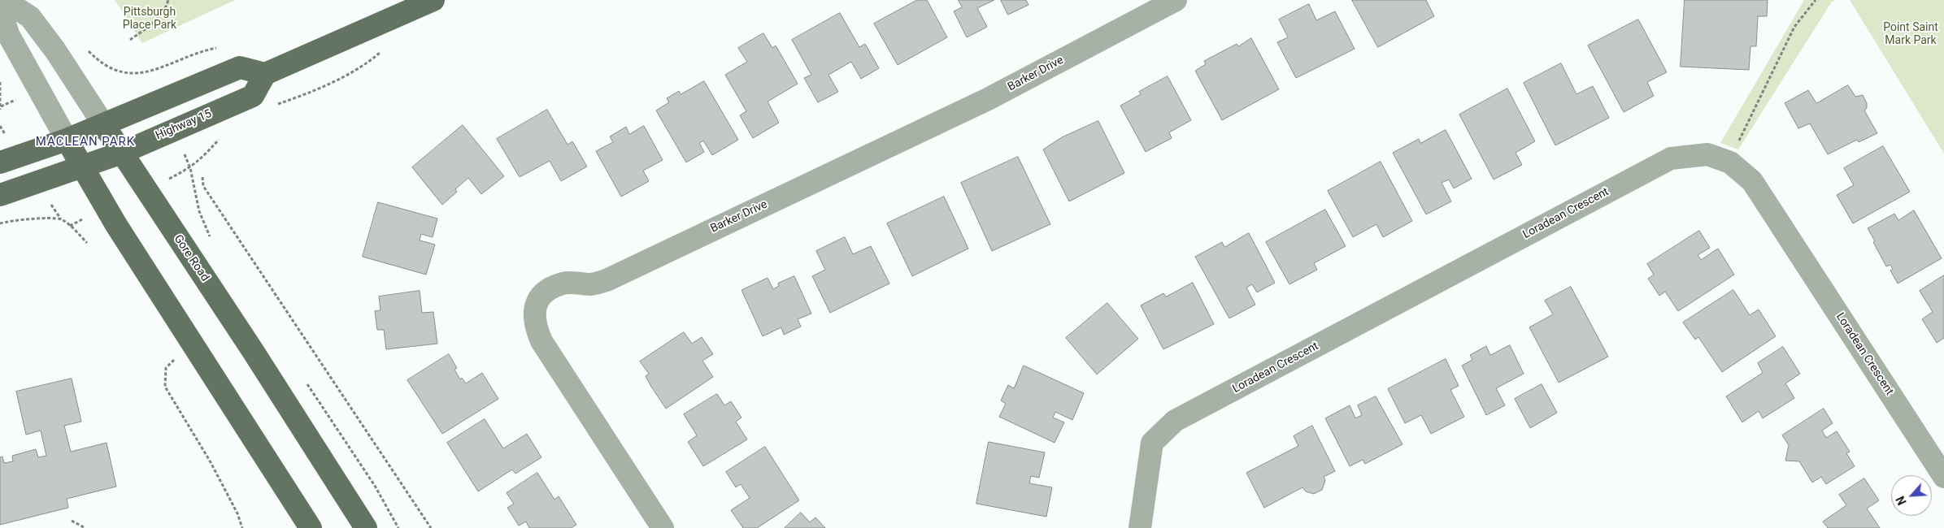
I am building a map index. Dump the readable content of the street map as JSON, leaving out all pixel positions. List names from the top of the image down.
{
  "streets": {
    "main road": ["Highway 15", "Gore Road"],
    "street": ["Barker Drive", "Loradean Crescent"]
  },
  "crossings": [
    ["Highway 15", "Gore Road"]
  ],
  "districts": ["MACLEAN PARK"],
  "parks": ["Pittsburgh Place Park", "Point Saint Mark Park"],
  "north": "bottom left"
}
